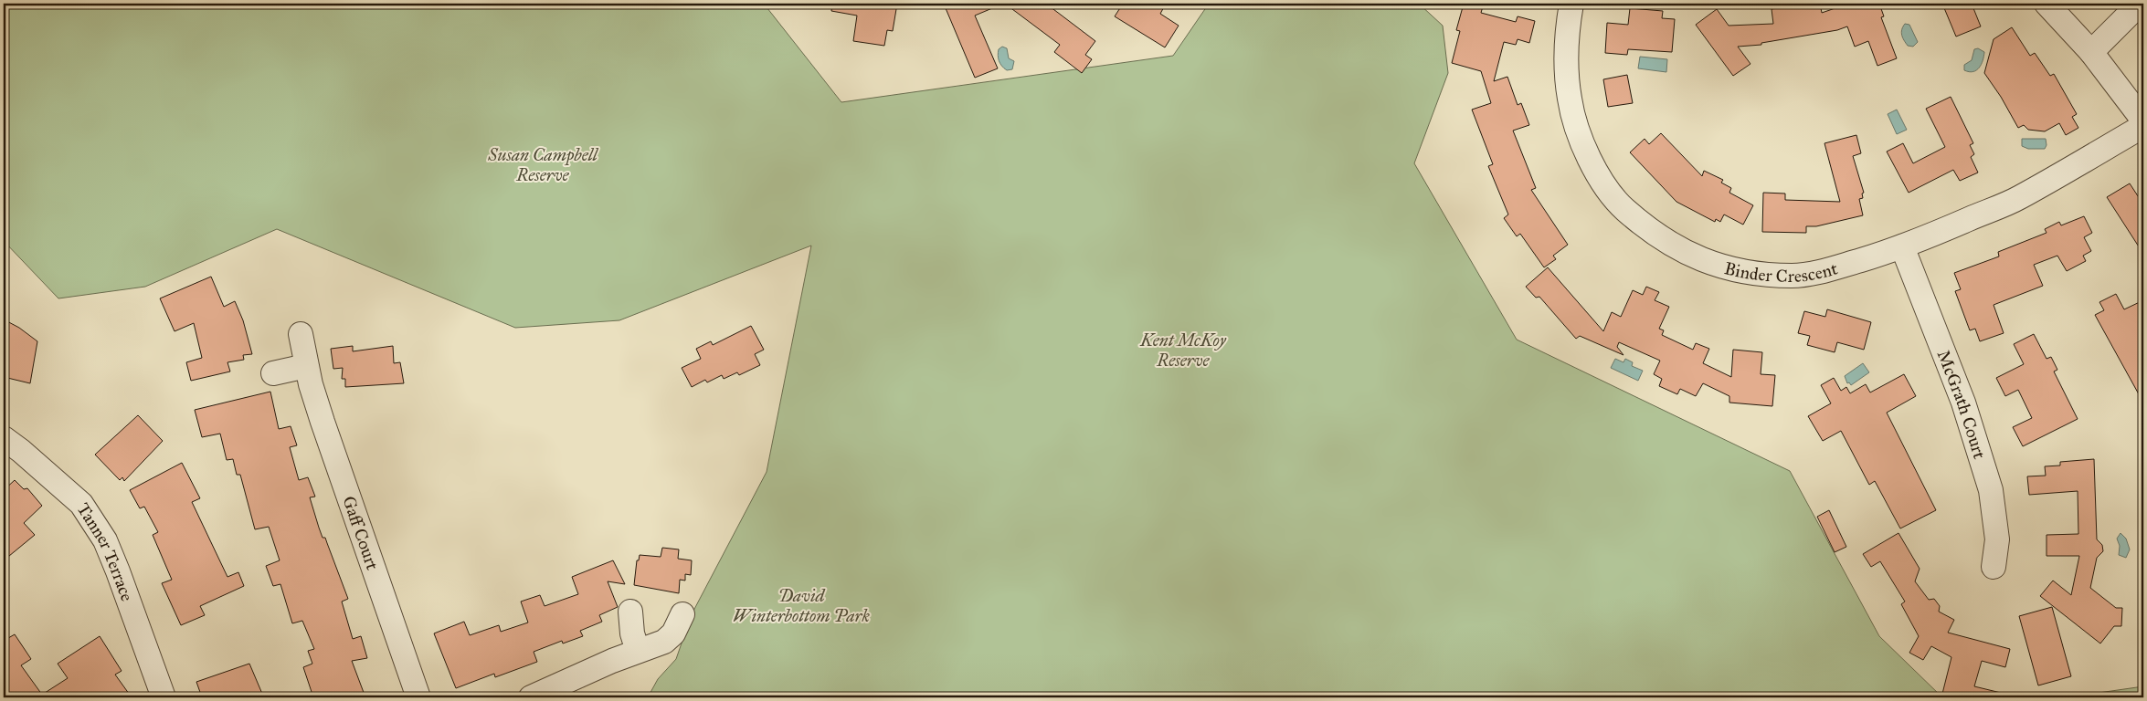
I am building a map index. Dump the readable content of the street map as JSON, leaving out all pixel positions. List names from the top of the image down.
{
  "streets": {
    "street": [
      "Binder Crescent",
      "McGrath Court",
      "Gaff Court",
      "Tanner Terrace"
    ]
  },
  "crossings": [
    ["Binder Crescent", "McGrath Court"]
  ],
  "parks": ["Susan Campbell Reserve", "Kent McKoy Reserve", "David Winterbottom Park"]
}
